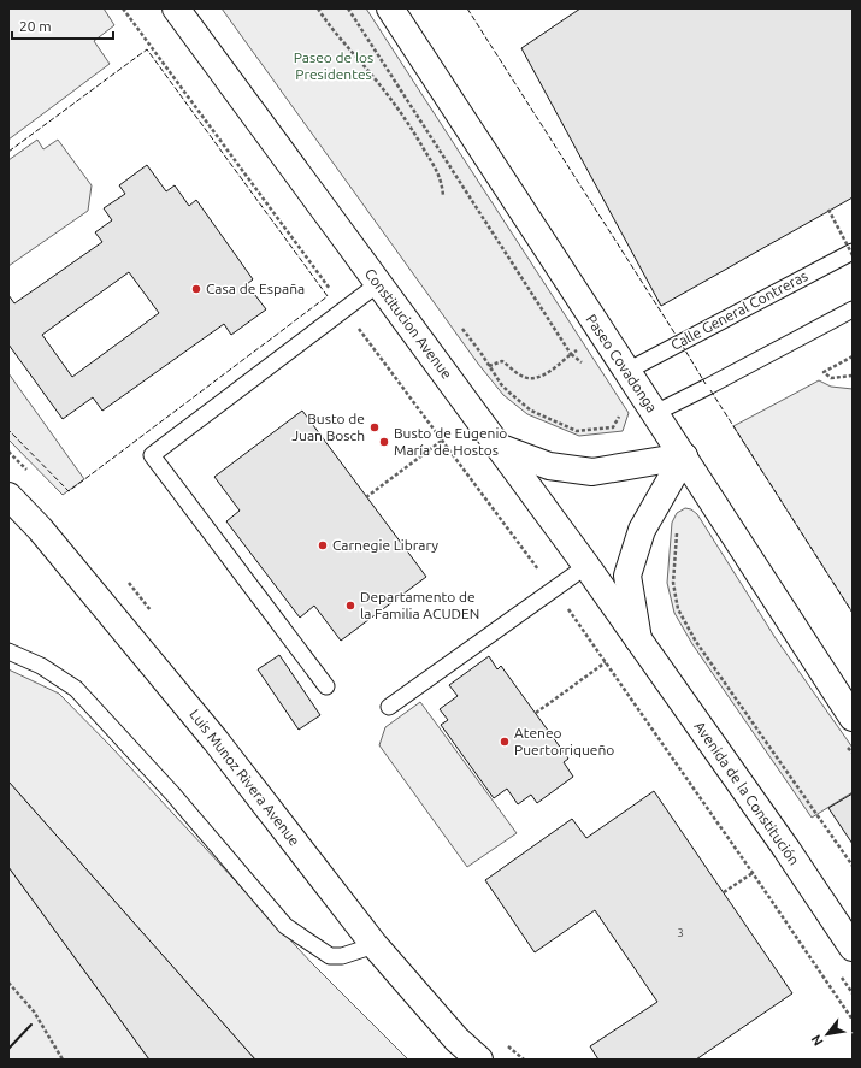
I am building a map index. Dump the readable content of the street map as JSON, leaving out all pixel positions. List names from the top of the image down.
{
  "streets": {
    "main road": [
      "Constitucion Avenue",
      "Paseo Covadonga",
      "Luis Munoz Rivera Avenue",
      "Avenida de la Constitución"
    ],
    "lane": ["Calle General Contreras"]
  },
  "crossings": [
    ["Calle General Contreras", "Paseo Covadonga"],
    ["Constitucion Avenue", "Avenida de la Constitución"]
  ],
  "parks": ["Paseo de los Presidentes"],
  "places": [
    "Casa de España",
    "Busto de Juan Bosch",
    "Busto de Eugenio María de Hostos",
    "Carnegie Library",
    "Departamento de la Familia ACUDEN",
    "Ateneo Puertorriqueño"
  ],
  "house_numbers": ["3"],
  "scale_bar": "20 m",
  "north": "bottom left"
}
